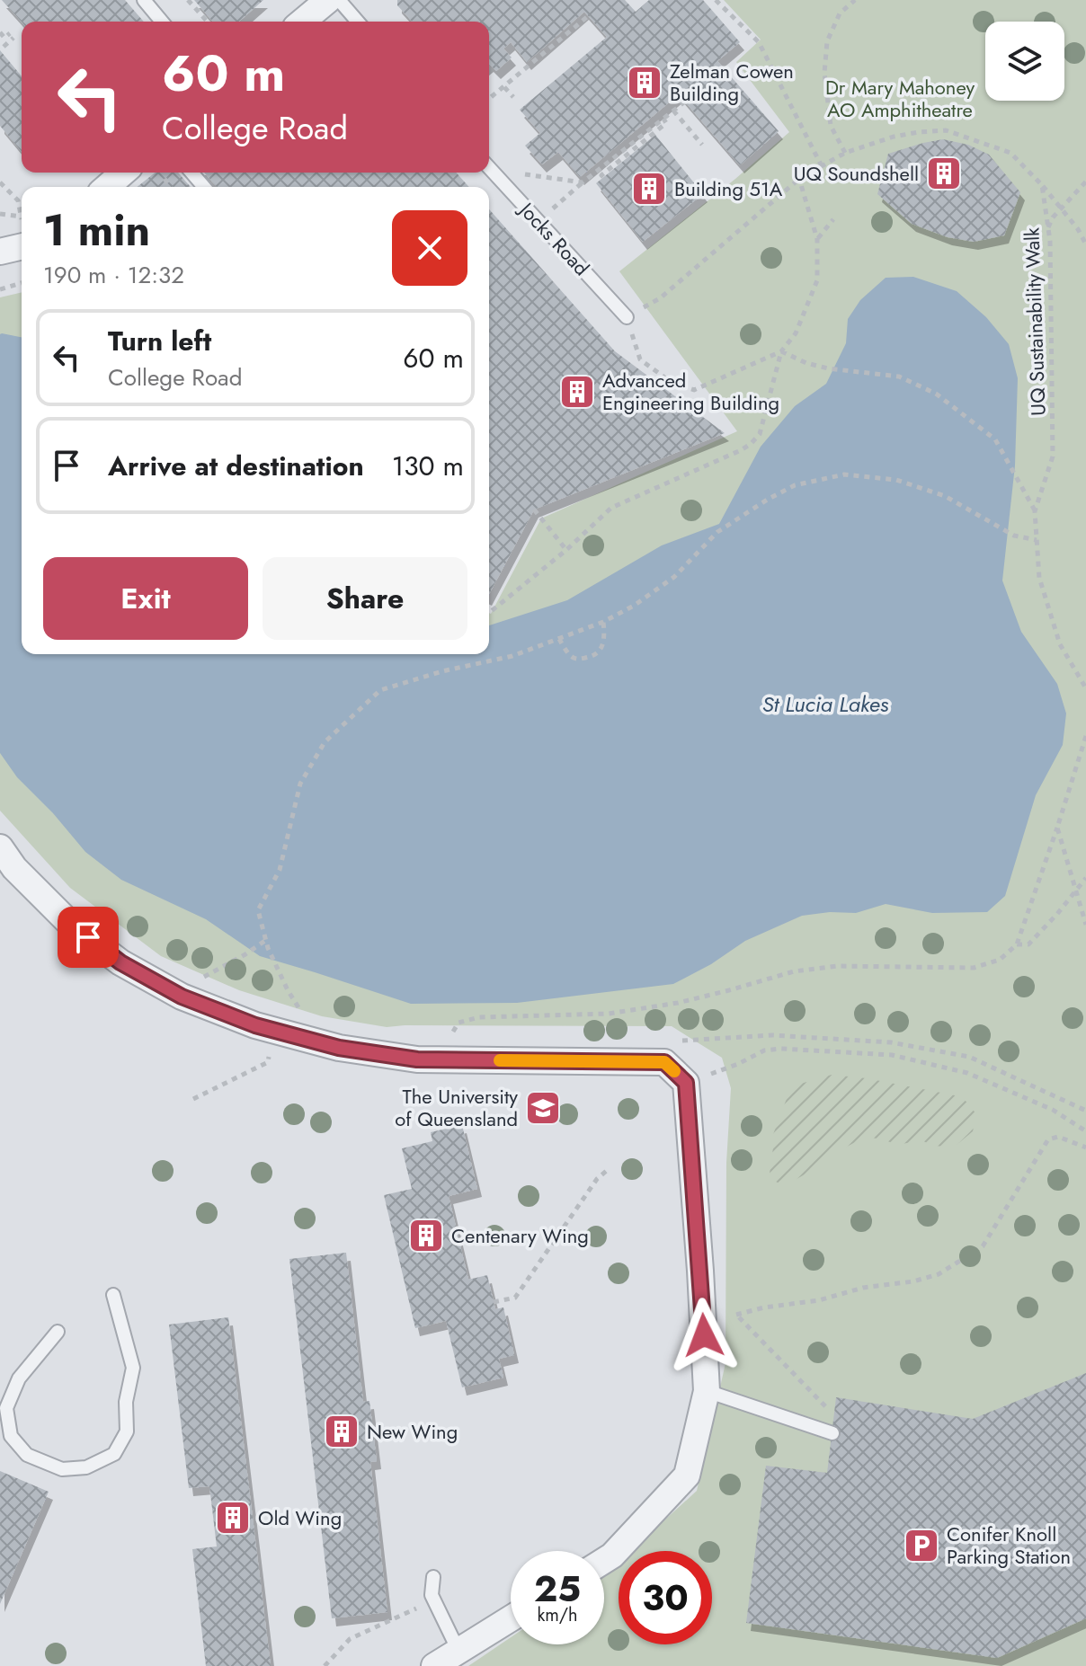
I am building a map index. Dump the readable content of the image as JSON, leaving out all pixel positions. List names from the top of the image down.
{
  "streets": {
    "lane": ["Jocks Road"],
    "path": ["UQ Sustainability Walk"]
  },
  "water": ["St Lucia Lakes"],
  "parks": ["Dr Mary Mahoney AO Amphitheatre"],
  "places": {
    "building": [
      "Zelman Cowen Building",
      "UQ Soundshell",
      "Building 51A",
      "Advanced Engineering Building",
      "Centenary Wing",
      "New Wing",
      "Old Wing"
    ],
    "school or university": ["The University of Queensland"],
    "parking": ["Conifer Knoll Parking Station"]
  },
  "page": {
    "turn": ["60 m", "College Road"],
    "heading": ["1 min", "190 m · 12:32"],
    "list": [
      {
        "name": "Turn left",
        "note": "College Road",
        "value": "60 m"
      },
      {
        "name": "Arrive at destination",
        "value": "130 m"
      }
    ],
    "buttons": ["Exit", "Share"],
    "speed": "25 km/h",
    "limit": "30"
  }
}
